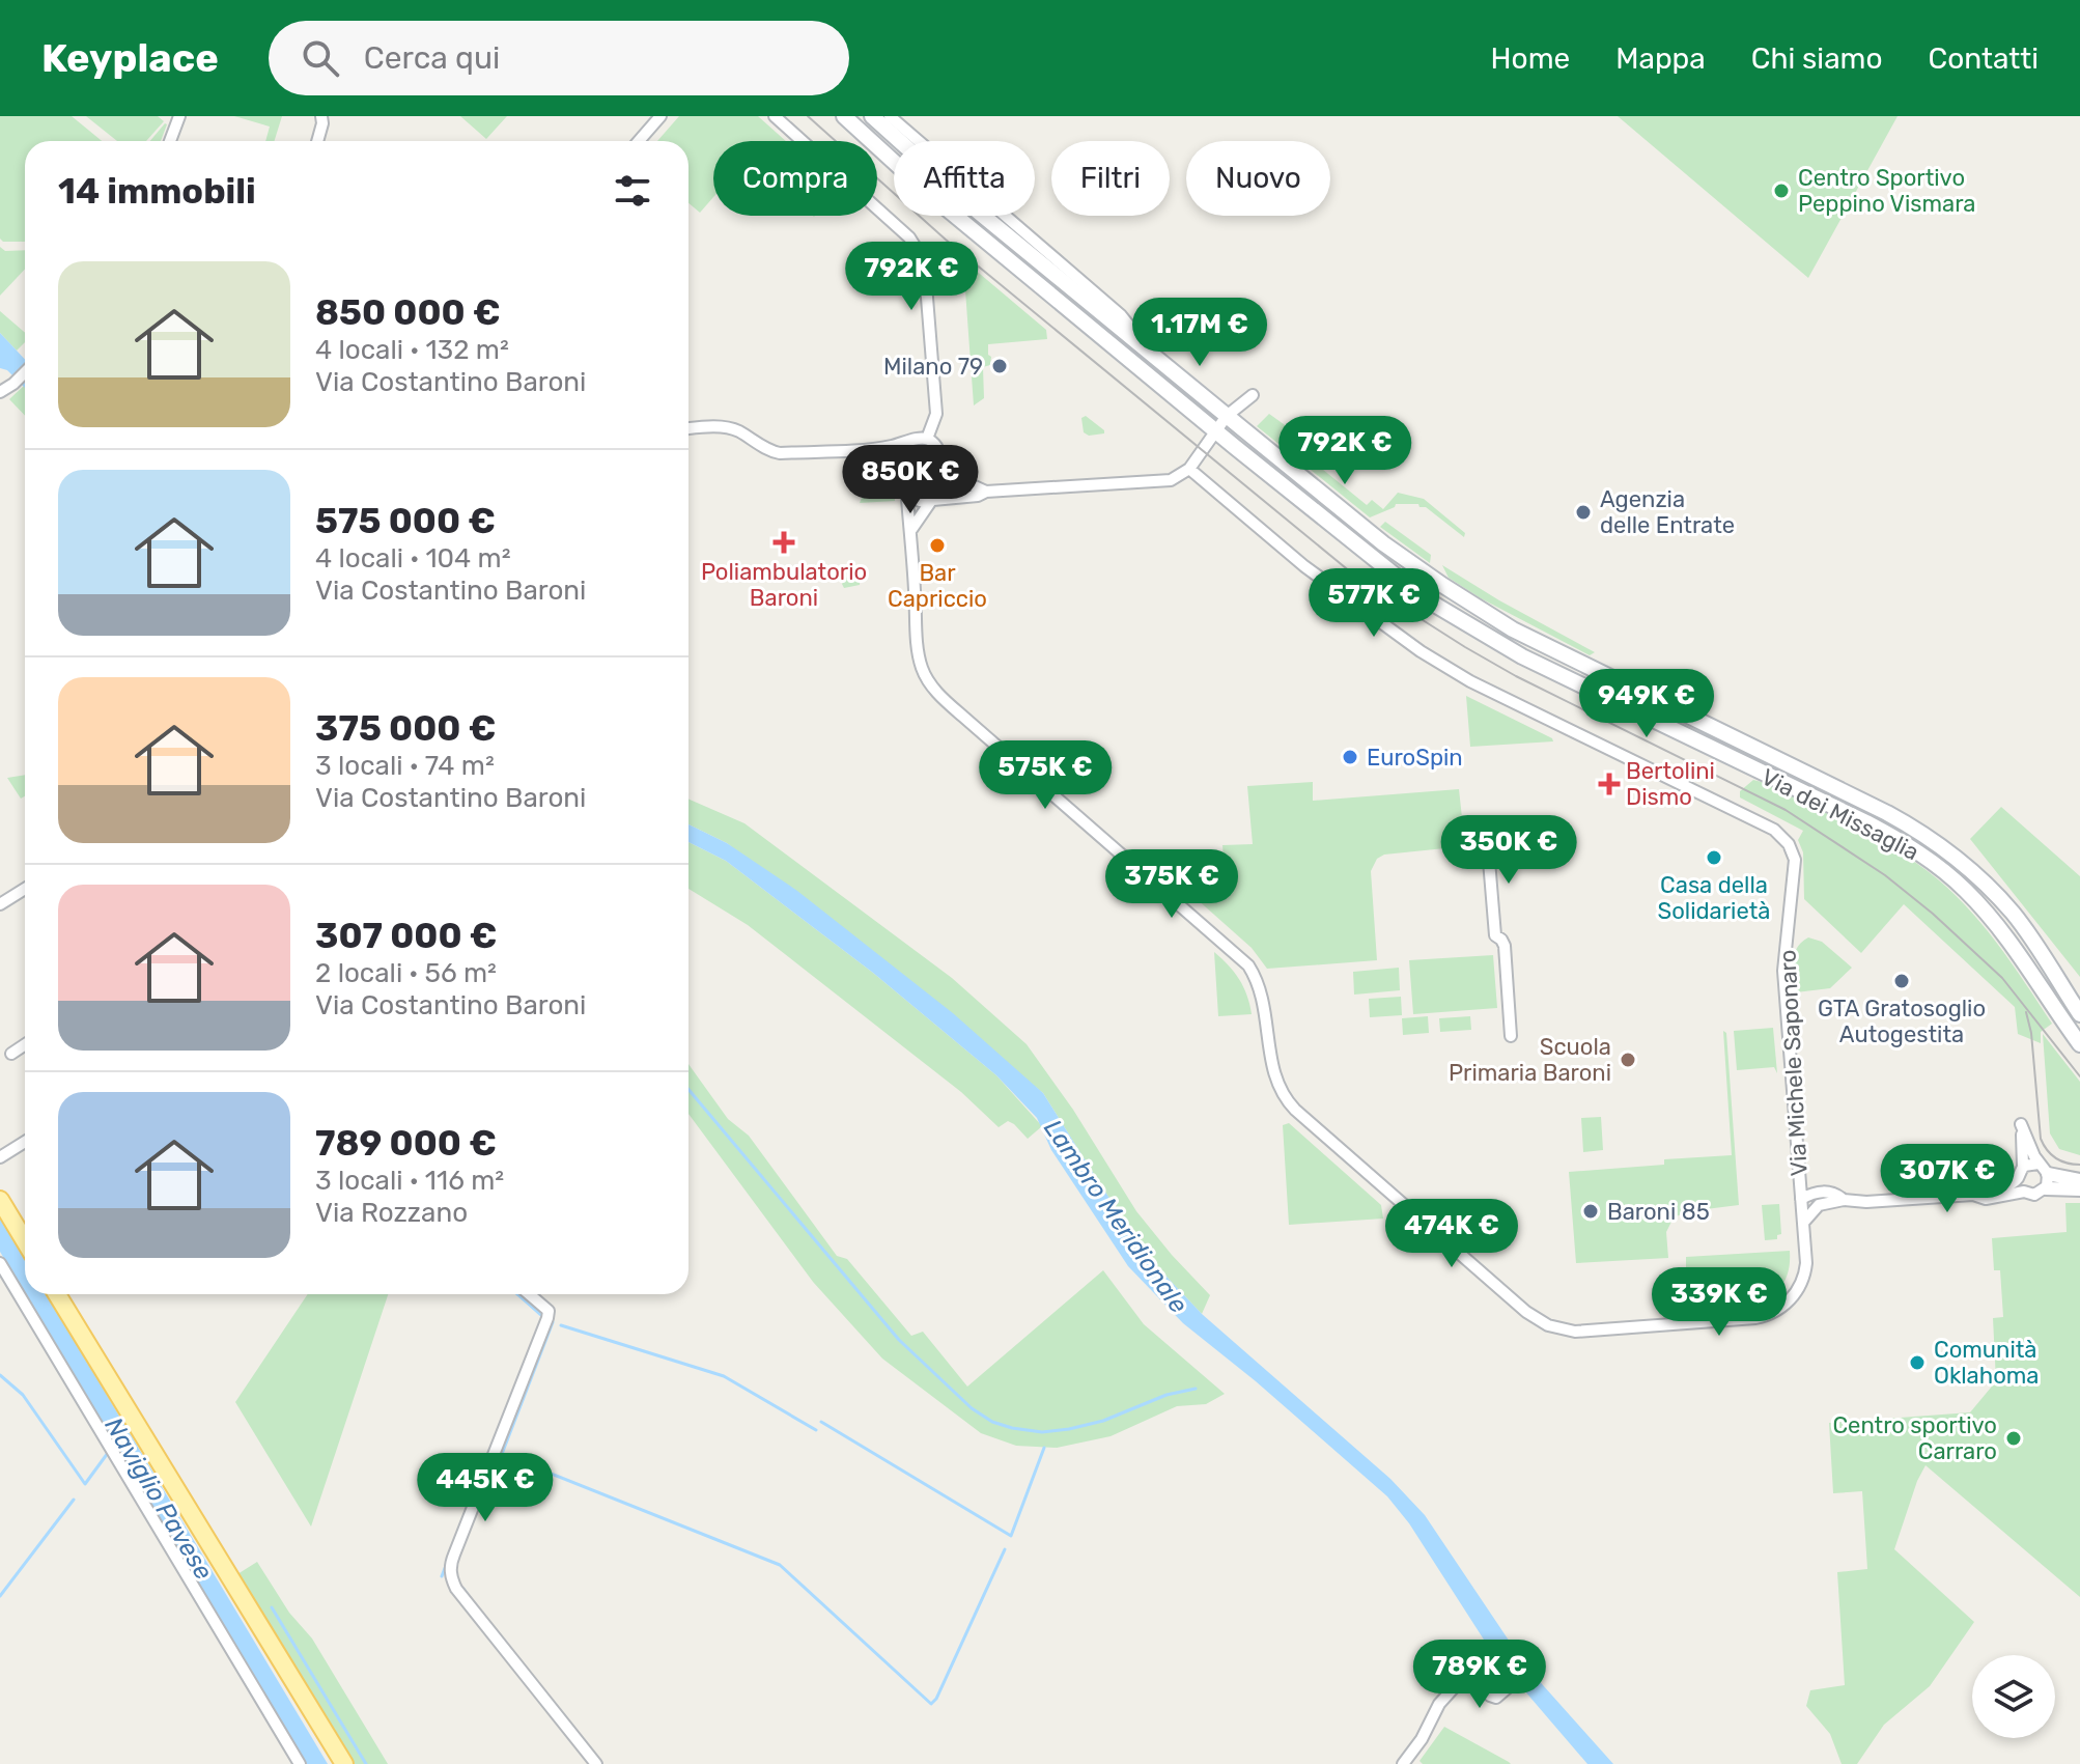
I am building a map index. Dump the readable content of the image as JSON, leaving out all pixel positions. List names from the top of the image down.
{
  "streets": {
    "main road": ["Via dei Missaglia"],
    "street": ["Via Michele Saponaro"]
  },
  "water": ["Lambro Meridionale", "Naviglio Pavese"],
  "places": {
    "other": [
      "Centro Sportivo Peppino Vismara",
      "Milano 79",
      "Agenzia delle Entrate",
      "Bar Capriccio",
      "EuroSpin",
      "Casa della Solidarietà",
      "GTA Gratosoglio Autogestita",
      "Scuola Primaria Baroni",
      "Baroni 85",
      "Comunità Oklahoma",
      "Centro sportivo Carraro"
    ],
    "health": ["Poliambulatorio Baroni", "Bertolini Dismo"]
  },
  "page": {
    "header": "Keyplace",
    "search": "Cerca qui",
    "nav": [
      "Home",
      "Mappa",
      "Chi siamo",
      "Contatti"
    ],
    "chip": [
      "Compra",
      "Affitta",
      "Filtri",
      "Nuovo"
    ],
    "heading": "14 immobili",
    "list": [
      {
        "name": "850 000 €",
        "note": "4 locali · 132 m² · Via Costantino Baroni"
      },
      {
        "name": "575 000 €",
        "note": "4 locali · 104 m² · Via Costantino Baroni"
      },
      {
        "name": "375 000 €",
        "note": "3 locali · 74 m² · Via Costantino Baroni"
      },
      {
        "name": "307 000 €",
        "note": "2 locali · 56 m² · Via Costantino Baroni"
      },
      {
        "name": "789 000 €",
        "note": "3 locali · 116 m² · Via Rozzano"
      }
    ],
    "price": [
      "792K €",
      "1.17M €",
      "792K €",
      "850K €",
      "577K €",
      "949K €",
      "575K €",
      "350K €",
      "375K €",
      "307K €",
      "474K €",
      "339K €",
      "445K €",
      "789K €"
    ]
  }
}
